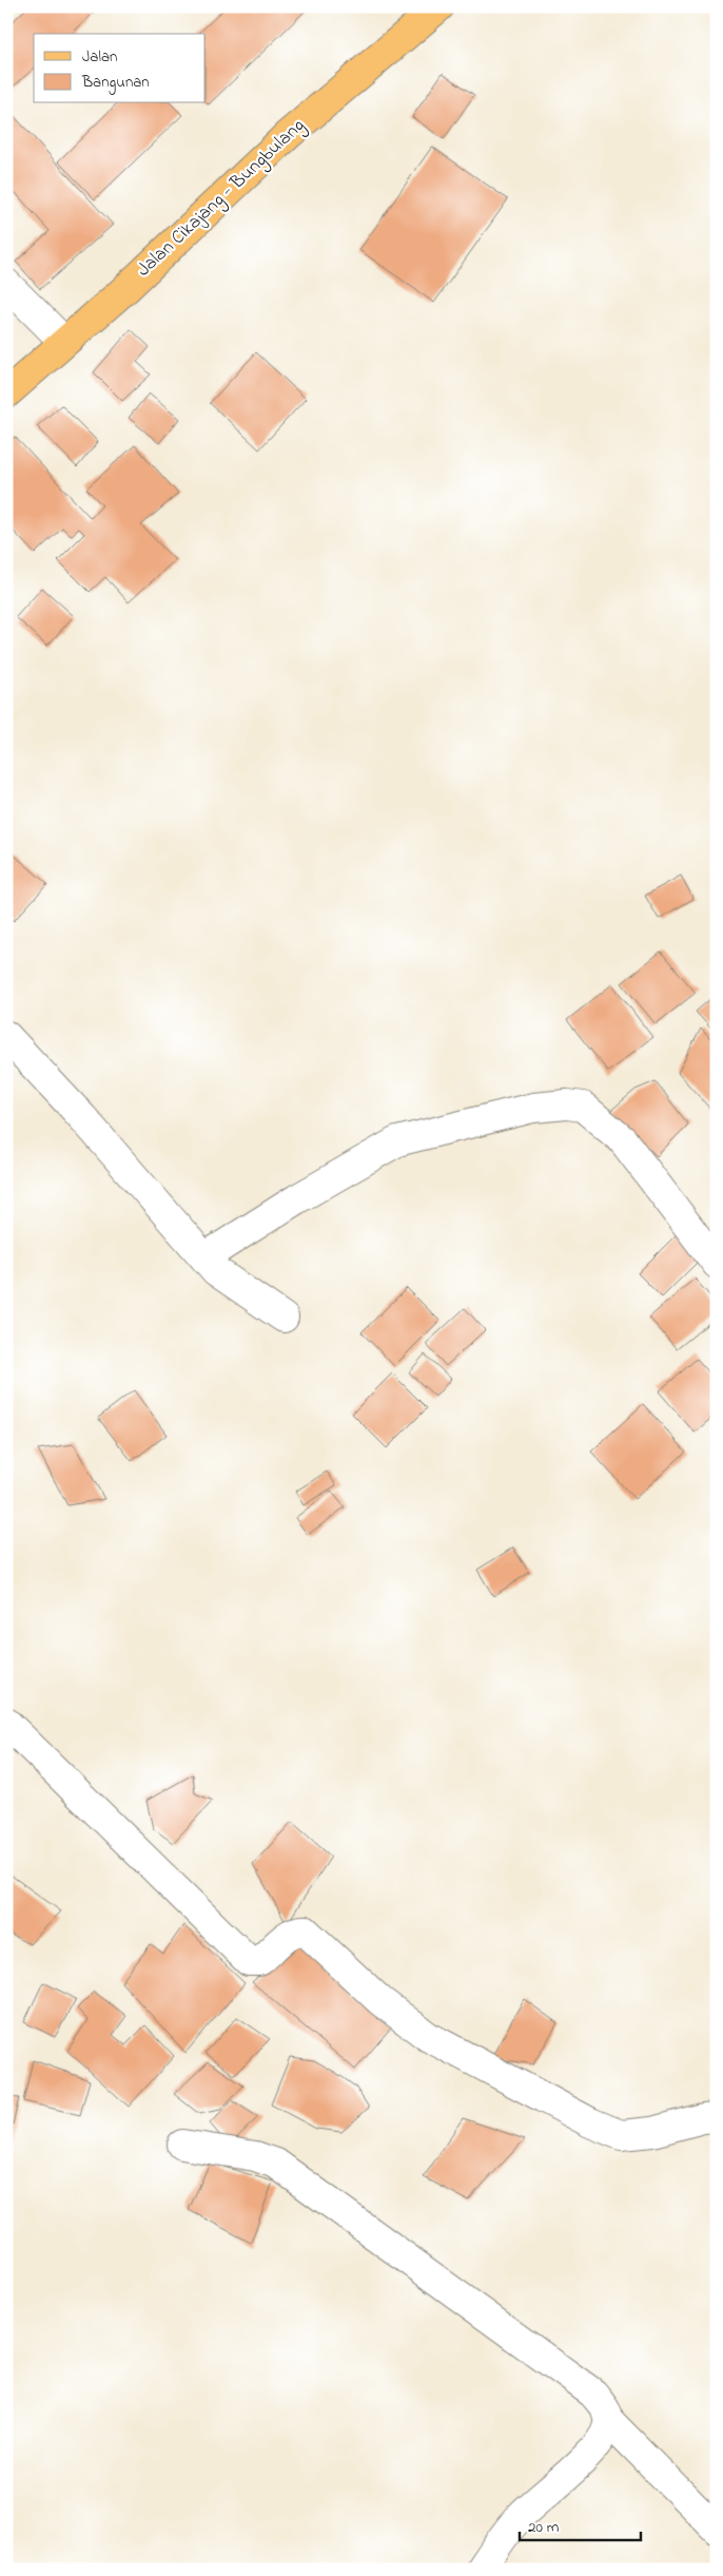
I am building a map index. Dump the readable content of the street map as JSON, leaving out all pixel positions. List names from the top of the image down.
{
  "streets": {
    "main road": ["Jalan Cikajang - Bungbulang"]
  },
  "legend": ["Jalan", "Bangunan"],
  "scale_bar": "20 m"
}
